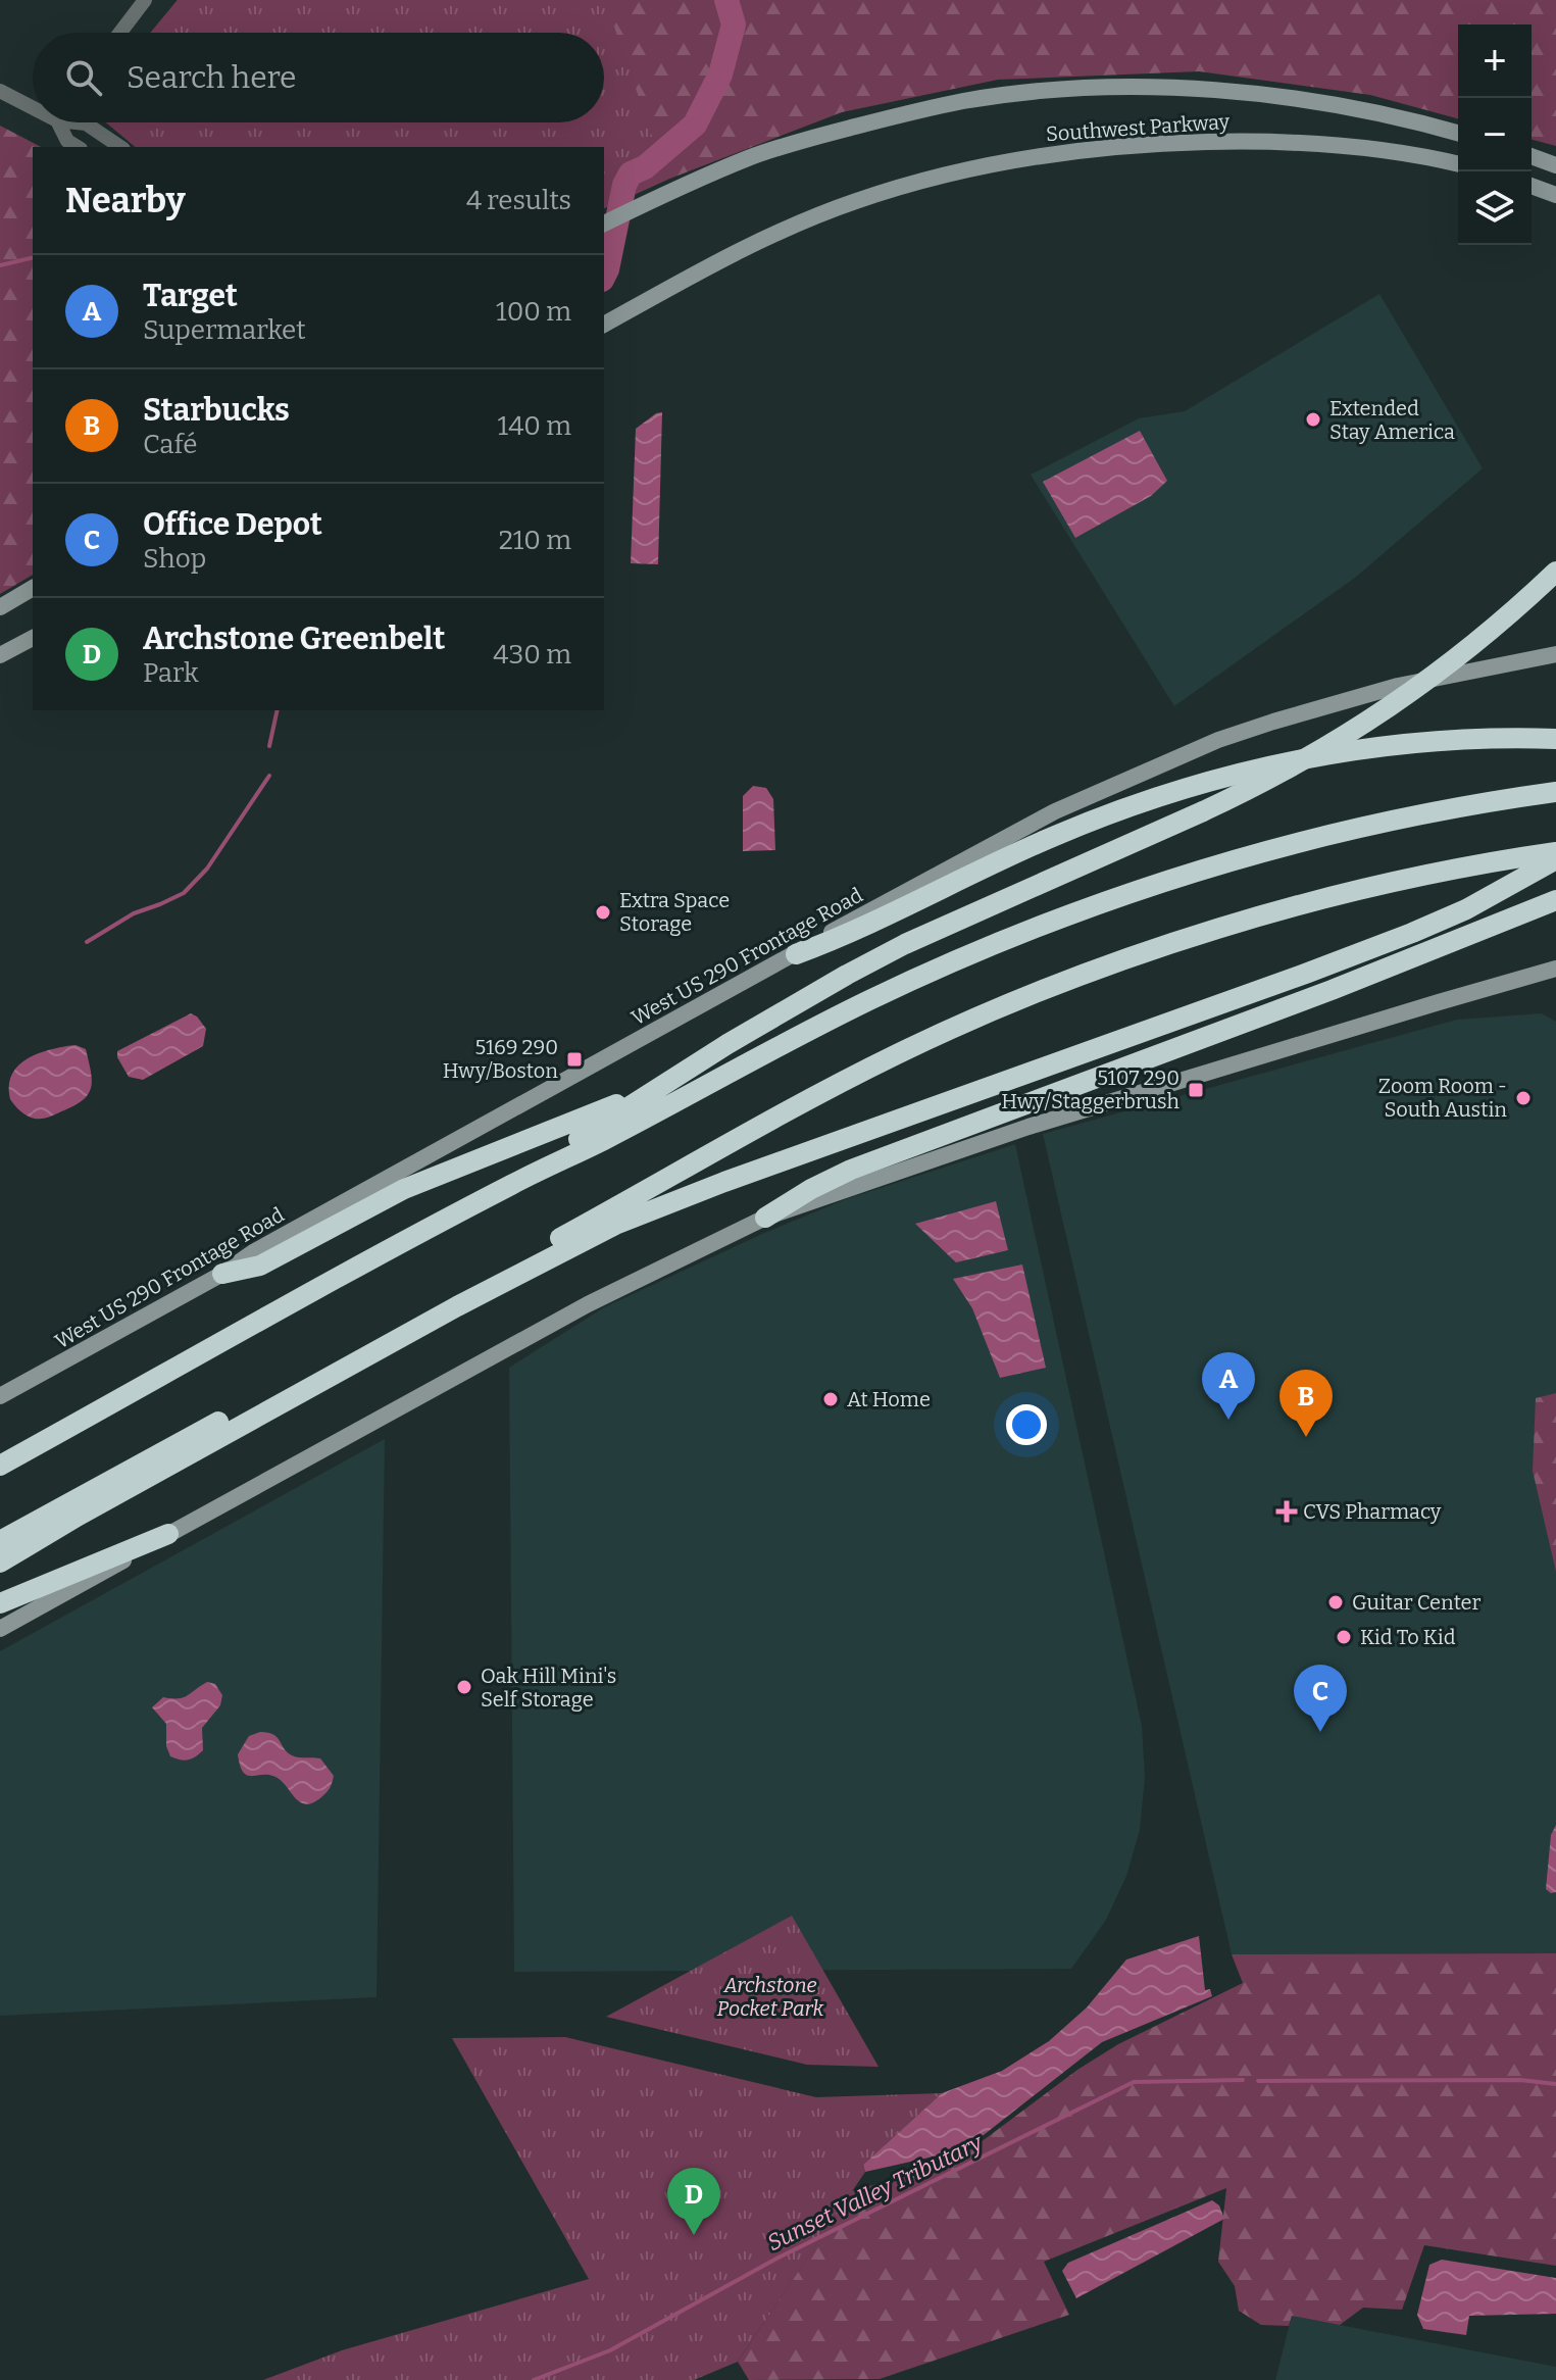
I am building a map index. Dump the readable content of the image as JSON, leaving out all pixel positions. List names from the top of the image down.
{
  "streets": {
    "main road": ["Southwest Parkway", "West US 290 Frontage Road"]
  },
  "water": ["Sunset Valley Tributary"],
  "parks": ["Archstone Pocket Park"],
  "places": {
    "other": [
      "Extended Stay America",
      "Extra Space Storage",
      "Zoom Room - South Austin",
      "At Home",
      "Guitar Center",
      "Kid To Kid",
      "Oak Hill Mini's Self Storage"
    ],
    "transit": ["5169 290 Hwy/Boston", "5107 290 Hwy/Staggerbrush"],
    "health": ["CVS Pharmacy"]
  },
  "page": {
    "map_buttons": ["+", "−"],
    "search": "Search here",
    "heading": ["Nearby", "4 results"],
    "list": [
      {
        "mark": "A",
        "name": "Target",
        "note": "Supermarket",
        "value": "100 m"
      },
      {
        "mark": "B",
        "name": "Starbucks",
        "note": "Café",
        "value": "140 m"
      },
      {
        "mark": "C",
        "name": "Office Depot",
        "note": "Shop",
        "value": "210 m"
      },
      {
        "mark": "D",
        "name": "Archstone Greenbelt",
        "note": "Park",
        "value": "430 m"
      }
    ],
    "pins": [
      "A",
      "B",
      "C",
      "D"
    ]
  }
}
